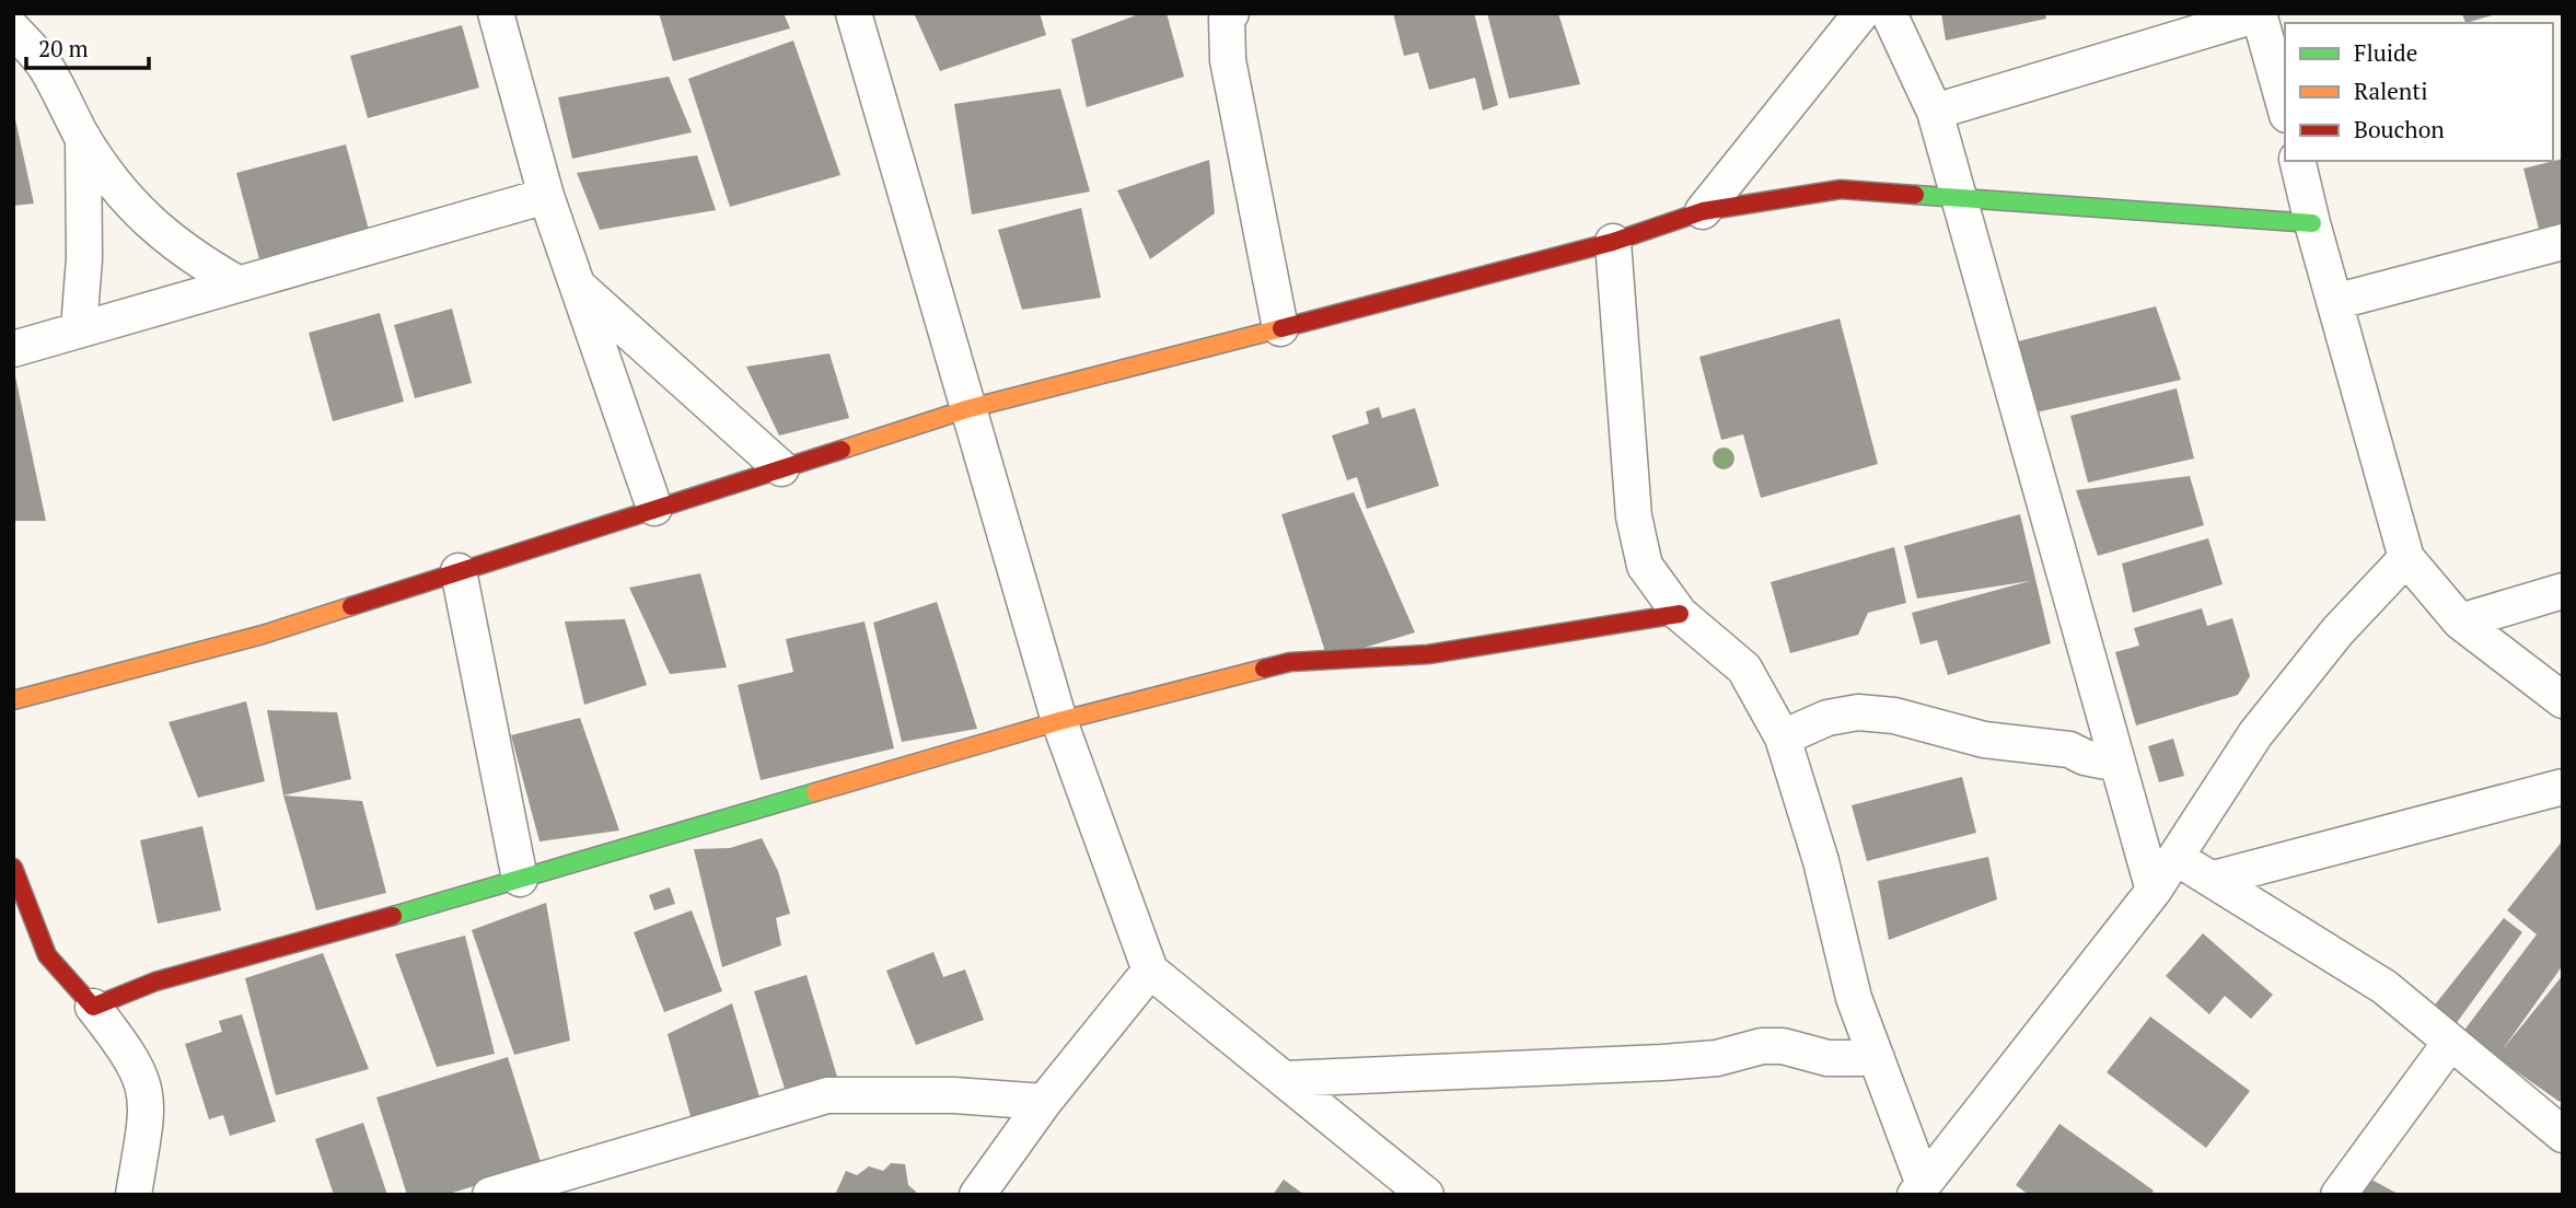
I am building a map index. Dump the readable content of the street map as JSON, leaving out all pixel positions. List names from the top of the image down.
{
  "legend": ["Fluide", "Ralenti", "Bouchon"],
  "scale_bar": "20 m"
}
